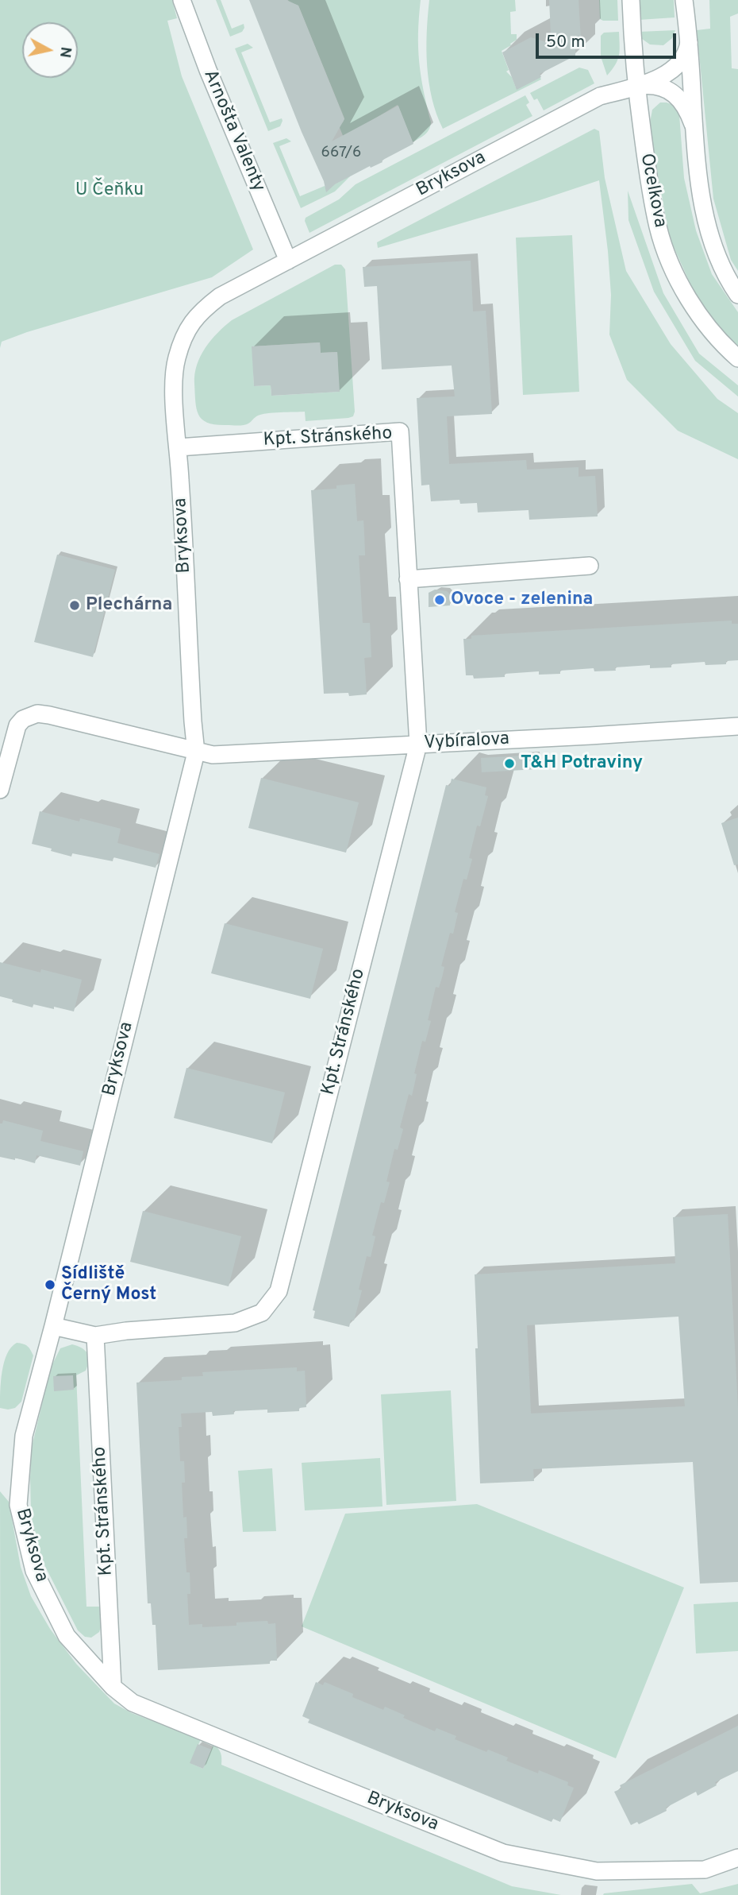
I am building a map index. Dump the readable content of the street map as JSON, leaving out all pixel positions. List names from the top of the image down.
{
  "streets": {
    "street": [
      "Arnošta Valenty",
      "Bryksova",
      "Ocelkova",
      "Kpt. Stránského",
      "Vybíralova"
    ]
  },
  "crossings": [
    ["Arnošta Valenty", "Bryksova"],
    ["Bryksova", "Ocelkova"],
    ["Bryksova", "Kpt. Stránského"],
    ["Bryksova", "Vybíralova"],
    ["Kpt. Stránského", "Vybíralova"]
  ],
  "parks": ["U Čeňku"],
  "places": [
    "Ovoce - zelenina",
    "Plechárna",
    "T&H Potraviny",
    "Sídliště Černý Most"
  ],
  "house_numbers": ["667/6"],
  "scale_bar": "50 m",
  "north": "right"
}
